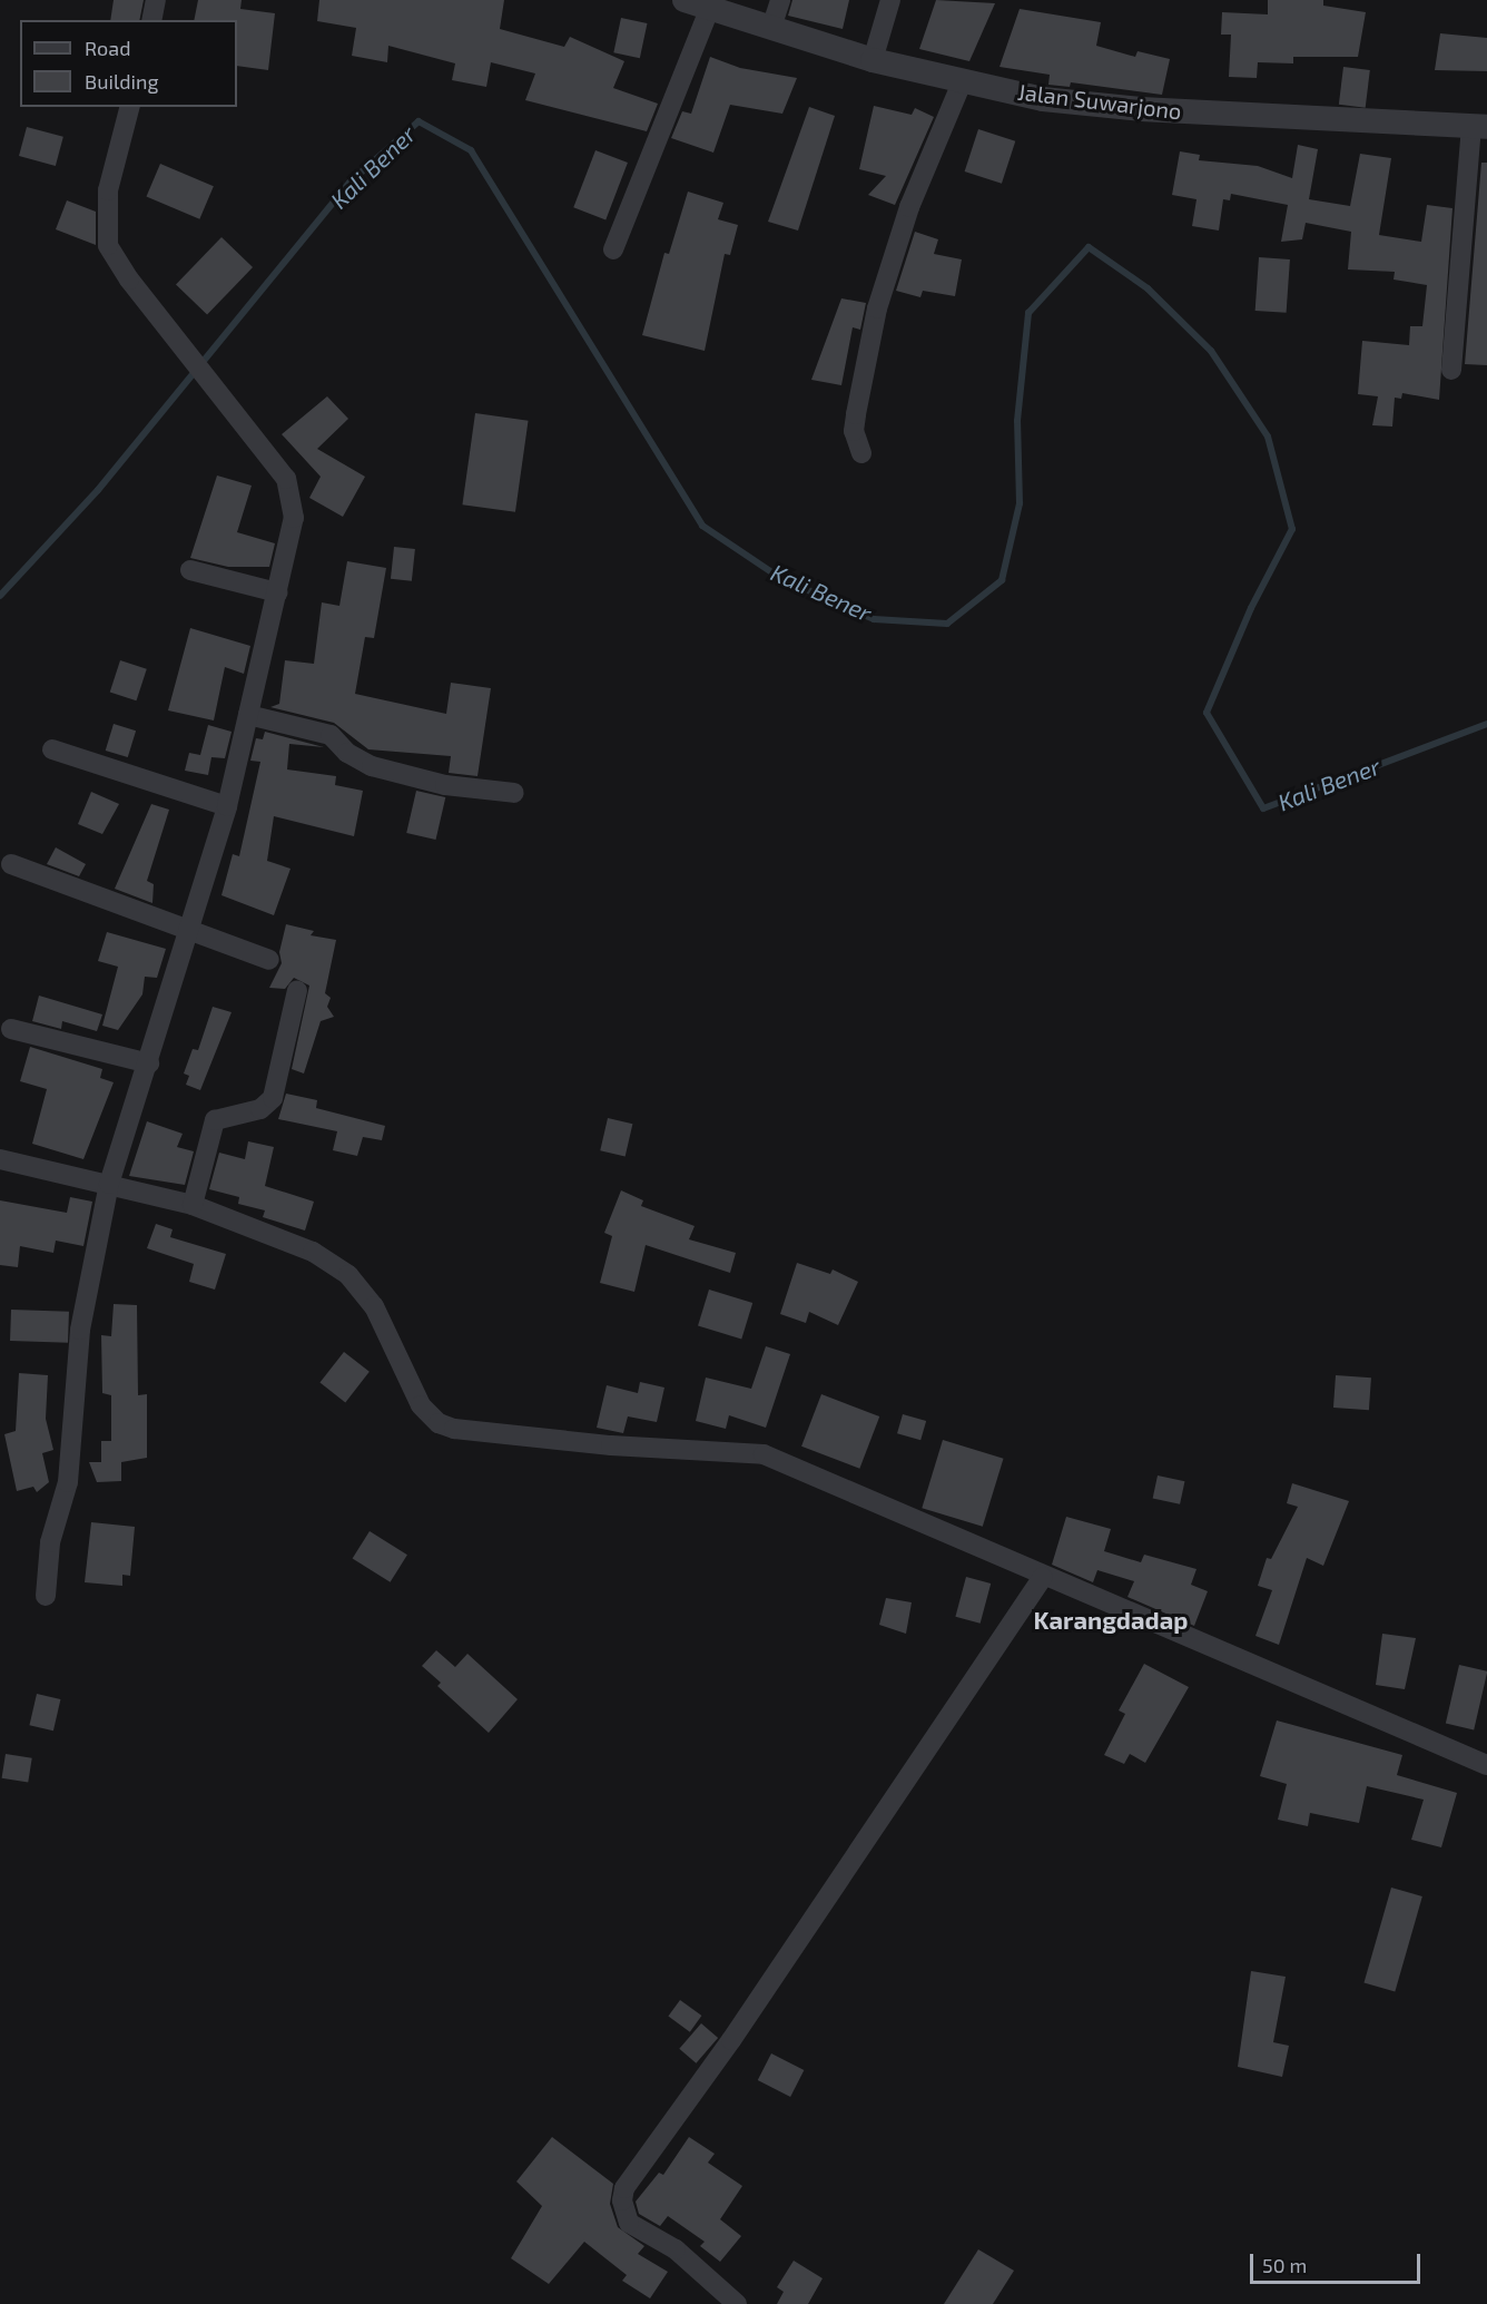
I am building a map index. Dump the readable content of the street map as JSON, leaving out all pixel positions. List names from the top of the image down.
{
  "streets": {
    "street": ["Jalan Suwarjono"]
  },
  "districts": ["Karangdadap"],
  "water": ["Kali Bener"],
  "legend": ["Road", "Building"],
  "scale_bar": "50 m"
}
